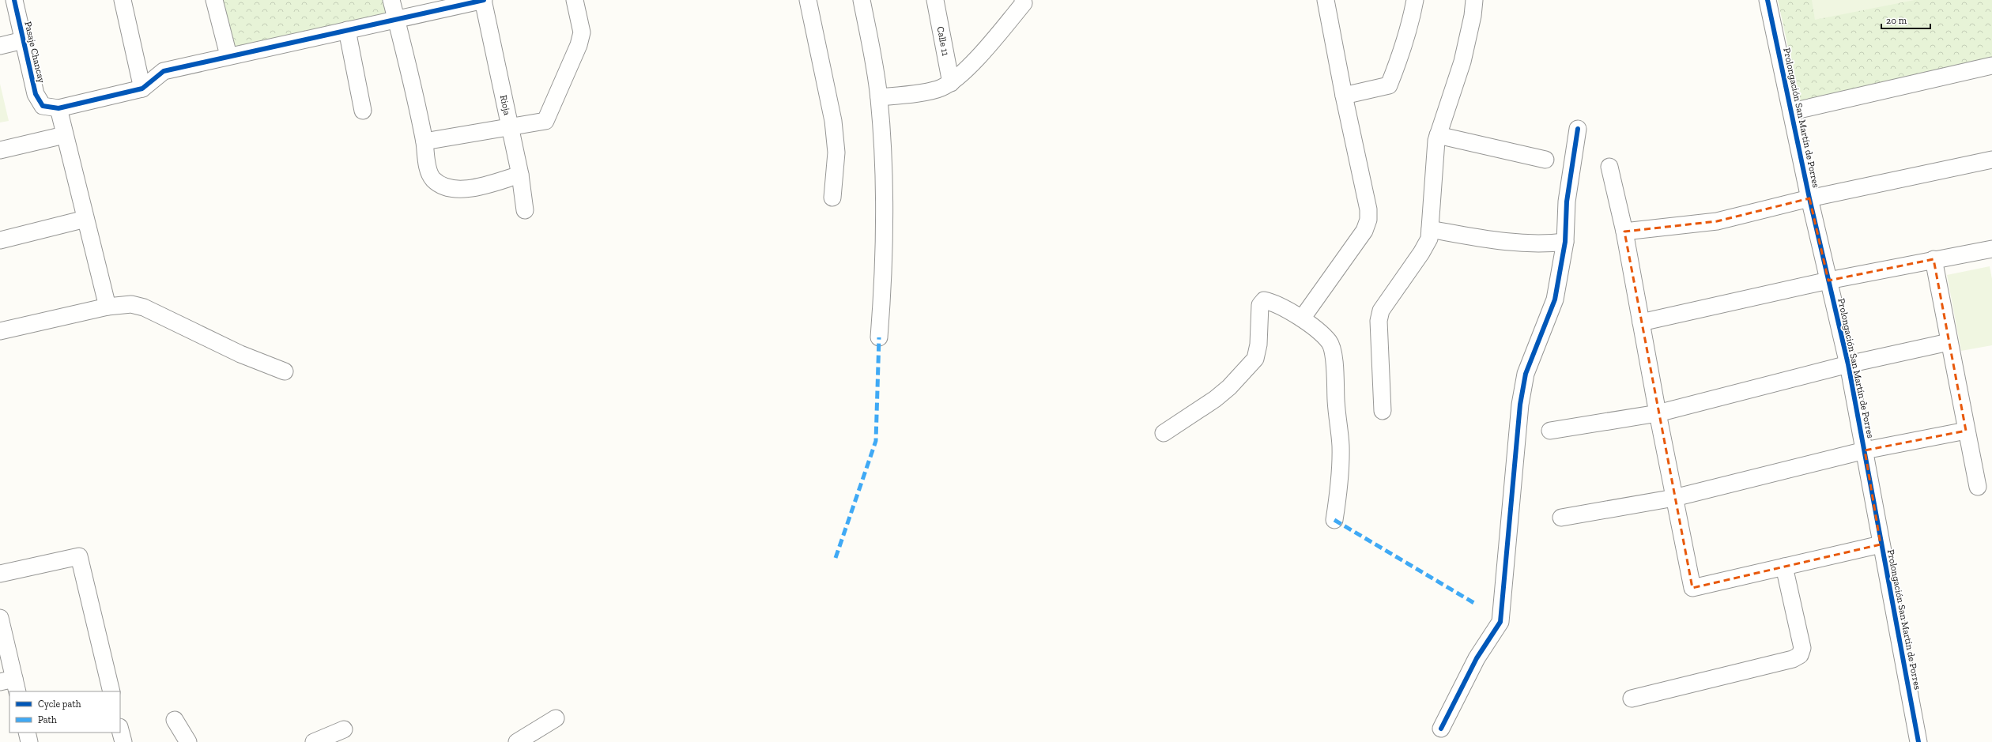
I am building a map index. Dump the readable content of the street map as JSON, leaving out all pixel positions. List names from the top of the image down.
{
  "streets": {
    "street": [
      "Calle 11",
      "Pasaje Chancay",
      "Rioja",
      "Prolongación San Martín de Porres"
    ]
  },
  "legend": ["Cycle path", "Path"],
  "scale_bar": "20 m"
}
